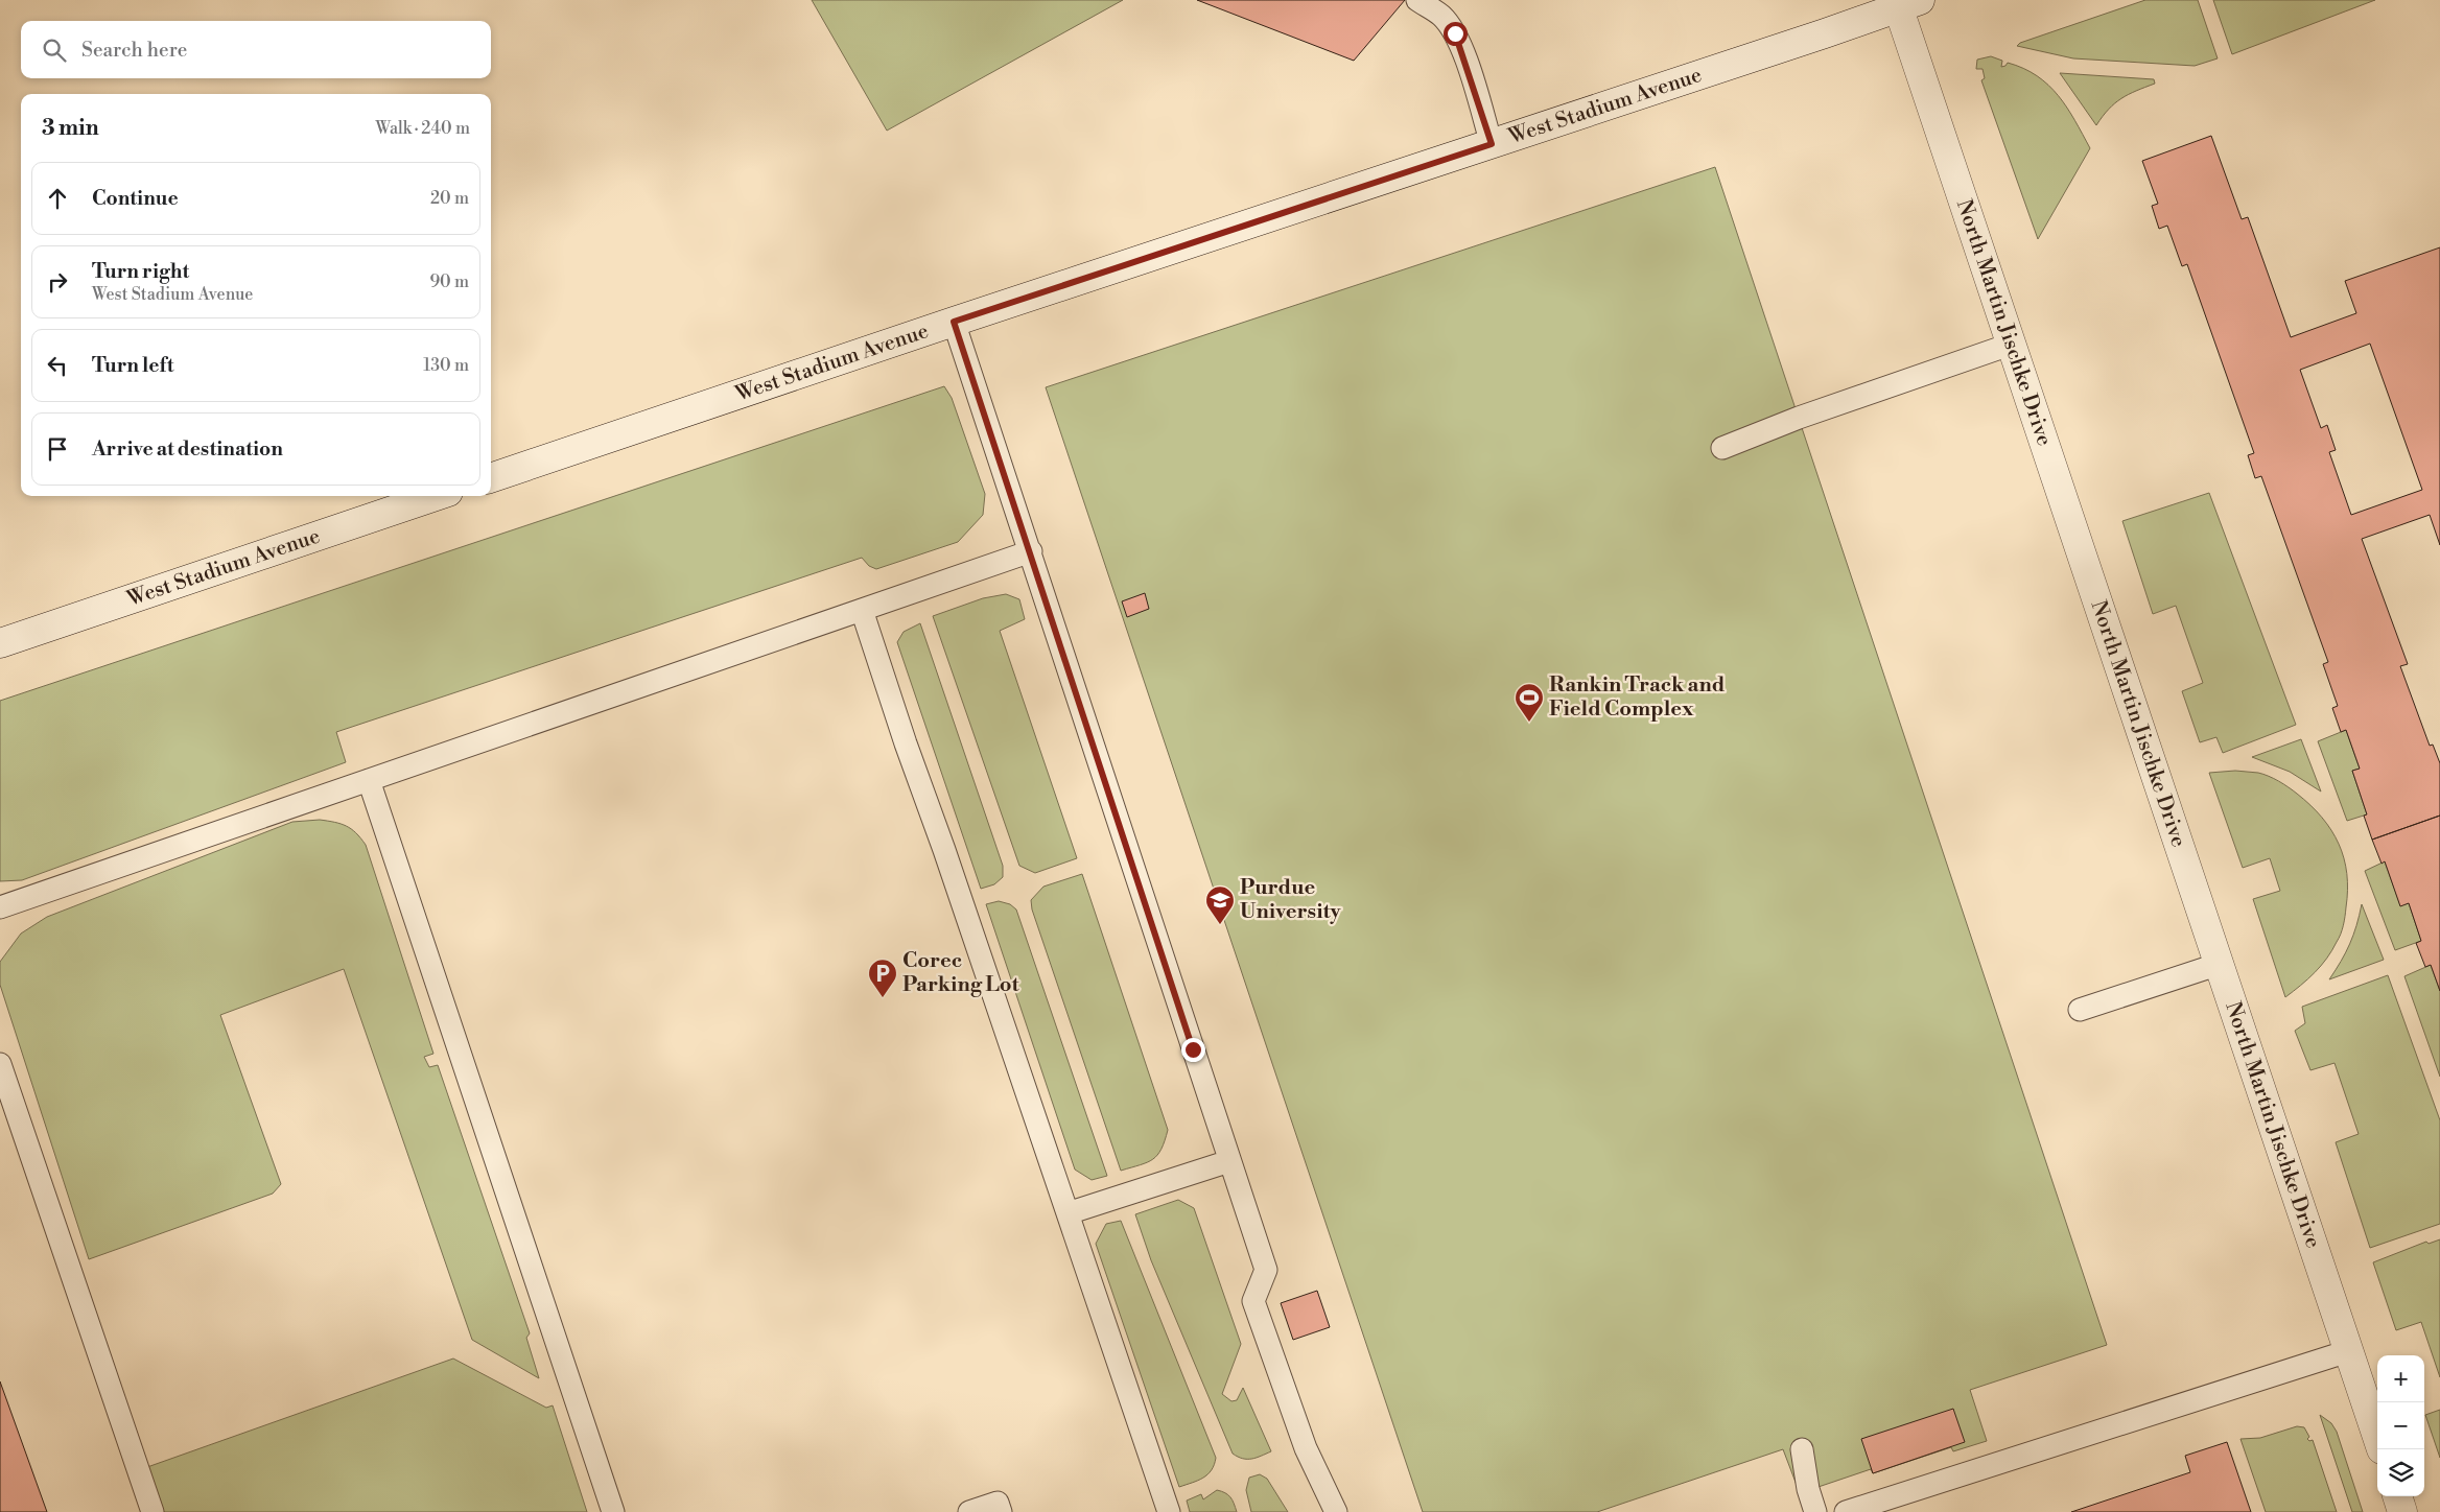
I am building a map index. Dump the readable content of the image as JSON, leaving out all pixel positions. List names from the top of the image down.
{
  "streets": {
    "street": ["West Stadium Avenue", "North Martin Jischke Drive"]
  },
  "crossings": [
    ["West Stadium Avenue", "North Martin Jischke Drive"]
  ],
  "places": {
    "sports": ["Rankin Track and Field Complex"],
    "school or university": ["Purdue University"],
    "parking": ["Corec Parking Lot"]
  },
  "page": {
    "search": "Search here",
    "heading": ["3 min", "Walk · 240 m"],
    "list": [
      ["Continue", "20 m"],
      ["Turn right", "West Stadium Avenue", "90 m"],
      ["Turn left", "130 m"],
      "Arrive at destination"
    ],
    "map_buttons": ["+", "−"]
  }
}
